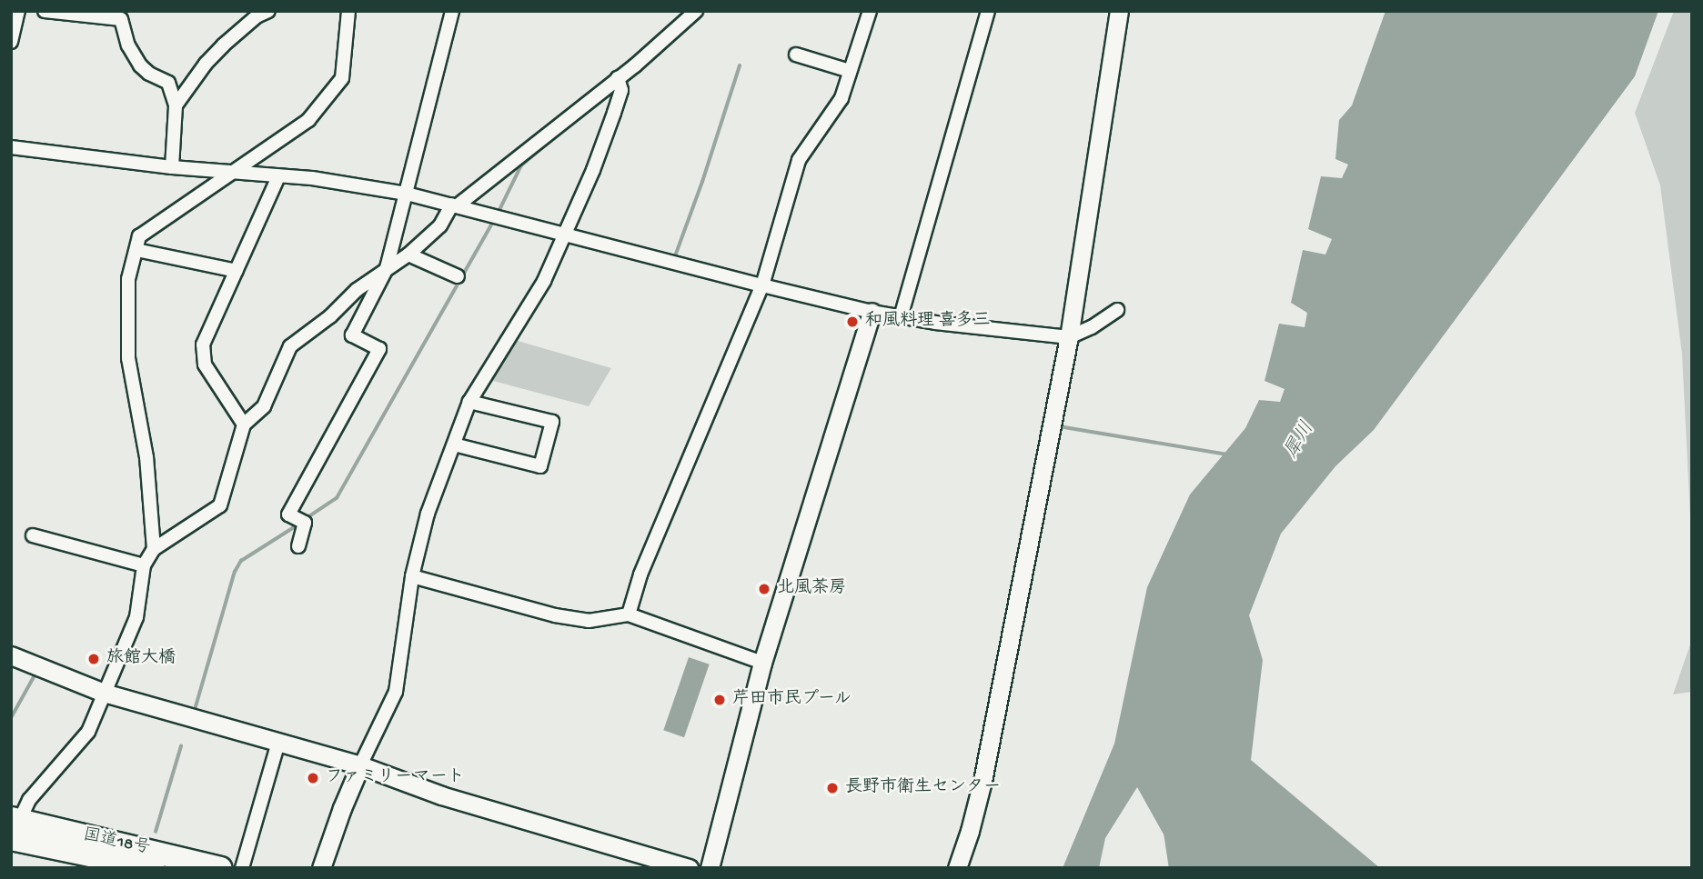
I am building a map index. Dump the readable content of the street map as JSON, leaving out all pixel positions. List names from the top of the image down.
{
  "streets": {
    "highway": ["国道18号"]
  },
  "water": ["犀川"],
  "places": [
    "和風料理 喜多三",
    "北風茶房",
    "旅館大橋",
    "芹田市民プール",
    "ファミリーマート",
    "長野市衛生センター"
  ]
}
